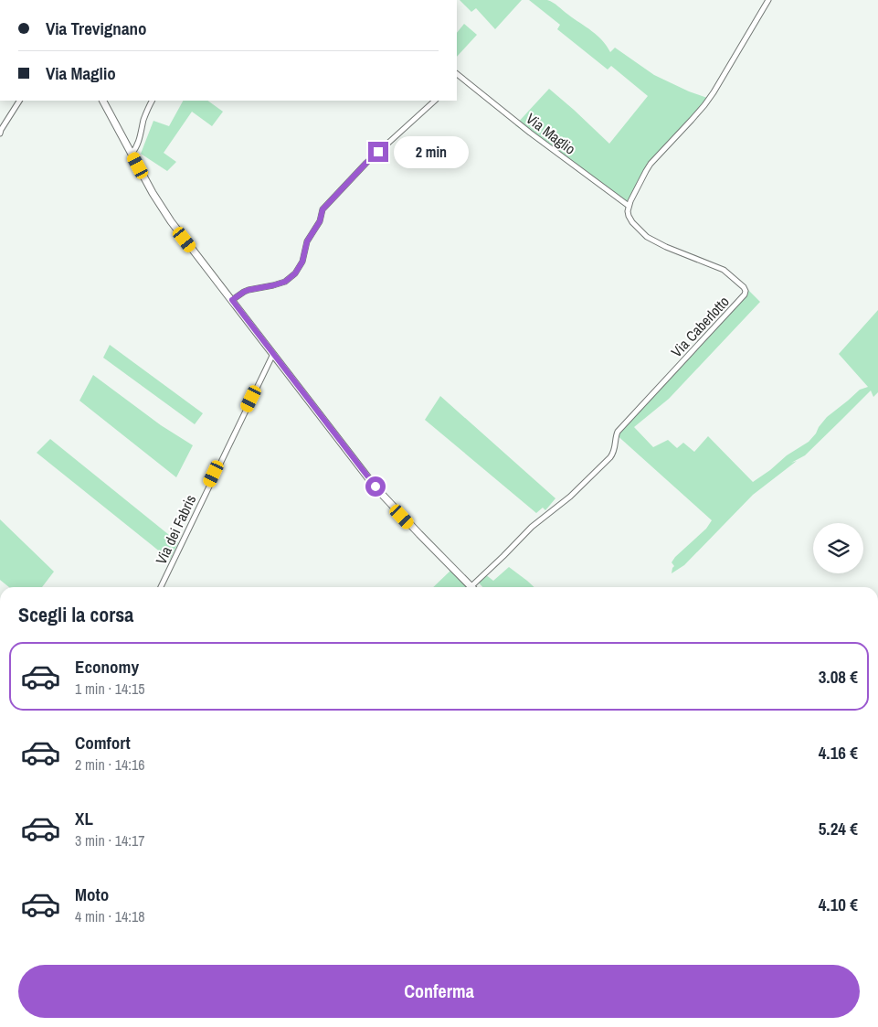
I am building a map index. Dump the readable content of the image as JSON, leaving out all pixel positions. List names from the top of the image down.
{
  "streets": {
    "street": ["Via Maglio", "Via Caberlotto", "Via dei Fabris"]
  },
  "crossings": [
    ["Via Maglio", "Via Caberlotto"]
  ],
  "page": {
    "banner": ["Via Trevignano", "Via Maglio"],
    "bubble": "2 min",
    "heading": "Scegli la corsa",
    "list": [
      {
        "name": "Economy",
        "note": "1 min · 14:15",
        "value": "3.08 €"
      },
      {
        "name": "Comfort",
        "note": "2 min · 14:16",
        "value": "4.16 €"
      },
      {
        "name": "XL",
        "note": "3 min · 14:17",
        "value": "5.24 €"
      },
      {
        "name": "Moto",
        "note": "4 min · 14:18",
        "value": "4.10 €"
      }
    ],
    "buttons": "Conferma"
  }
}
